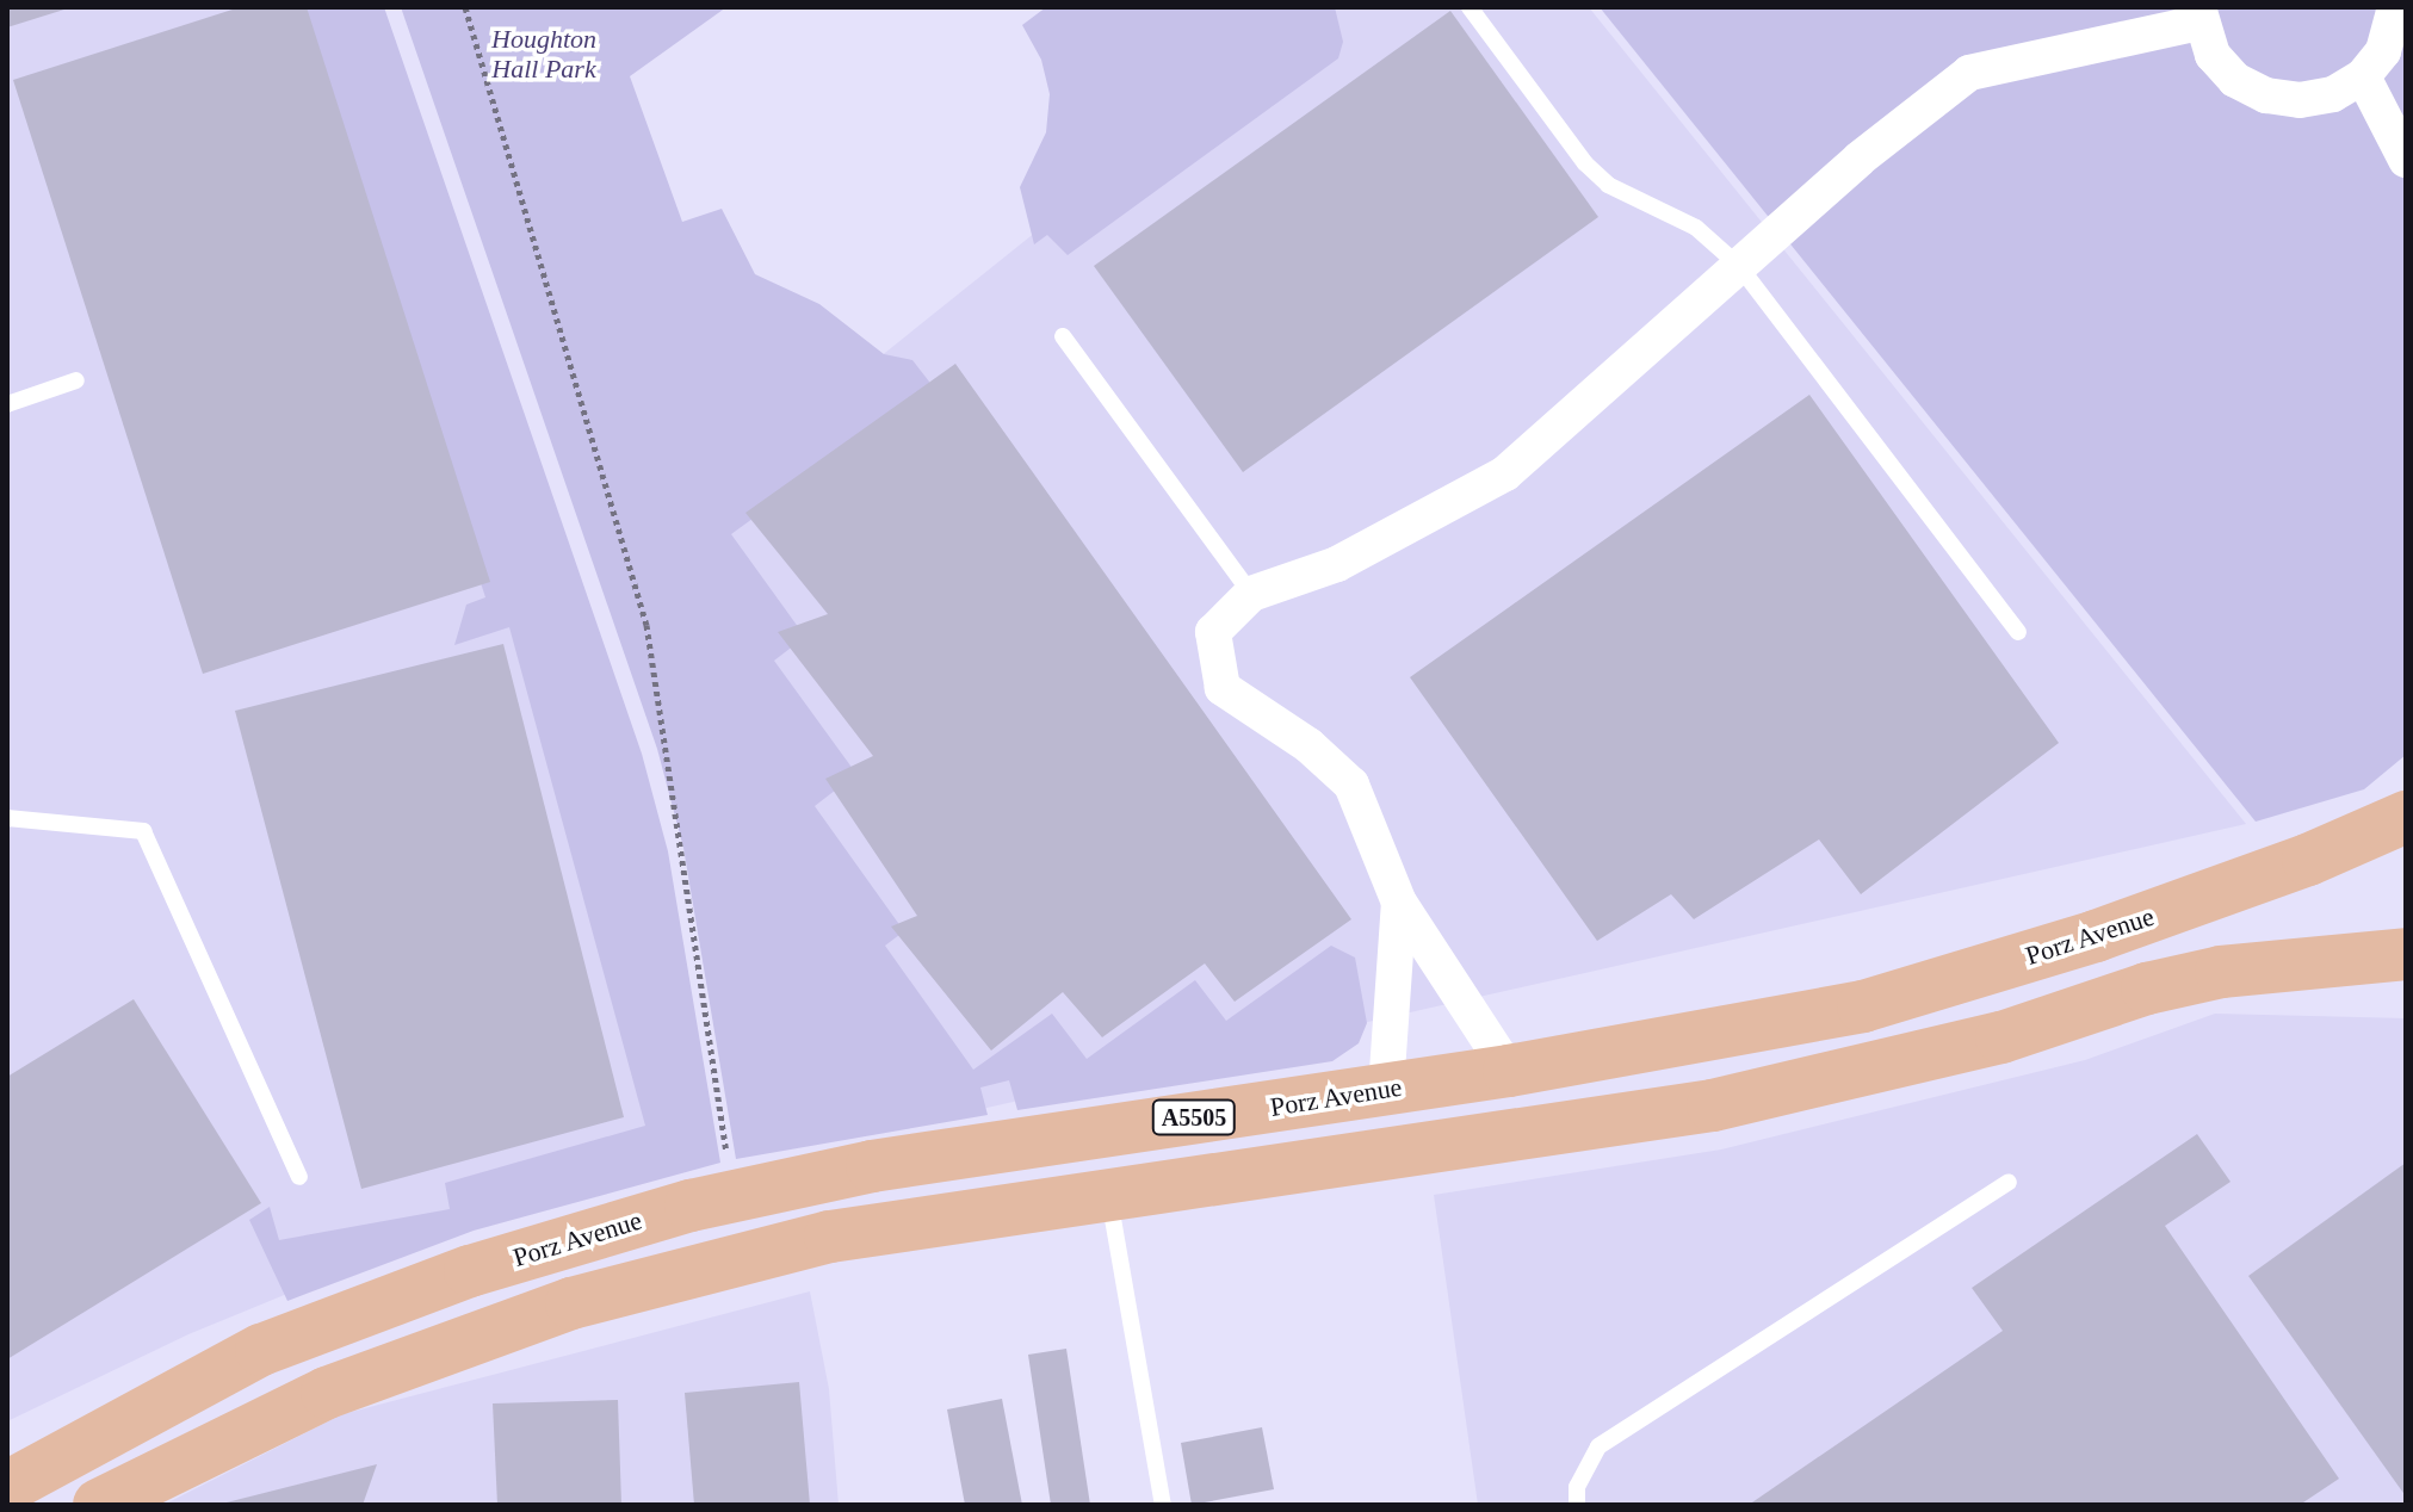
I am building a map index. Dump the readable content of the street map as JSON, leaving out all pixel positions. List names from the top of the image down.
{
  "streets": {
    "main road": ["Porz Avenue", "A5505"]
  },
  "parks": ["Houghton Hall Park"]
}
